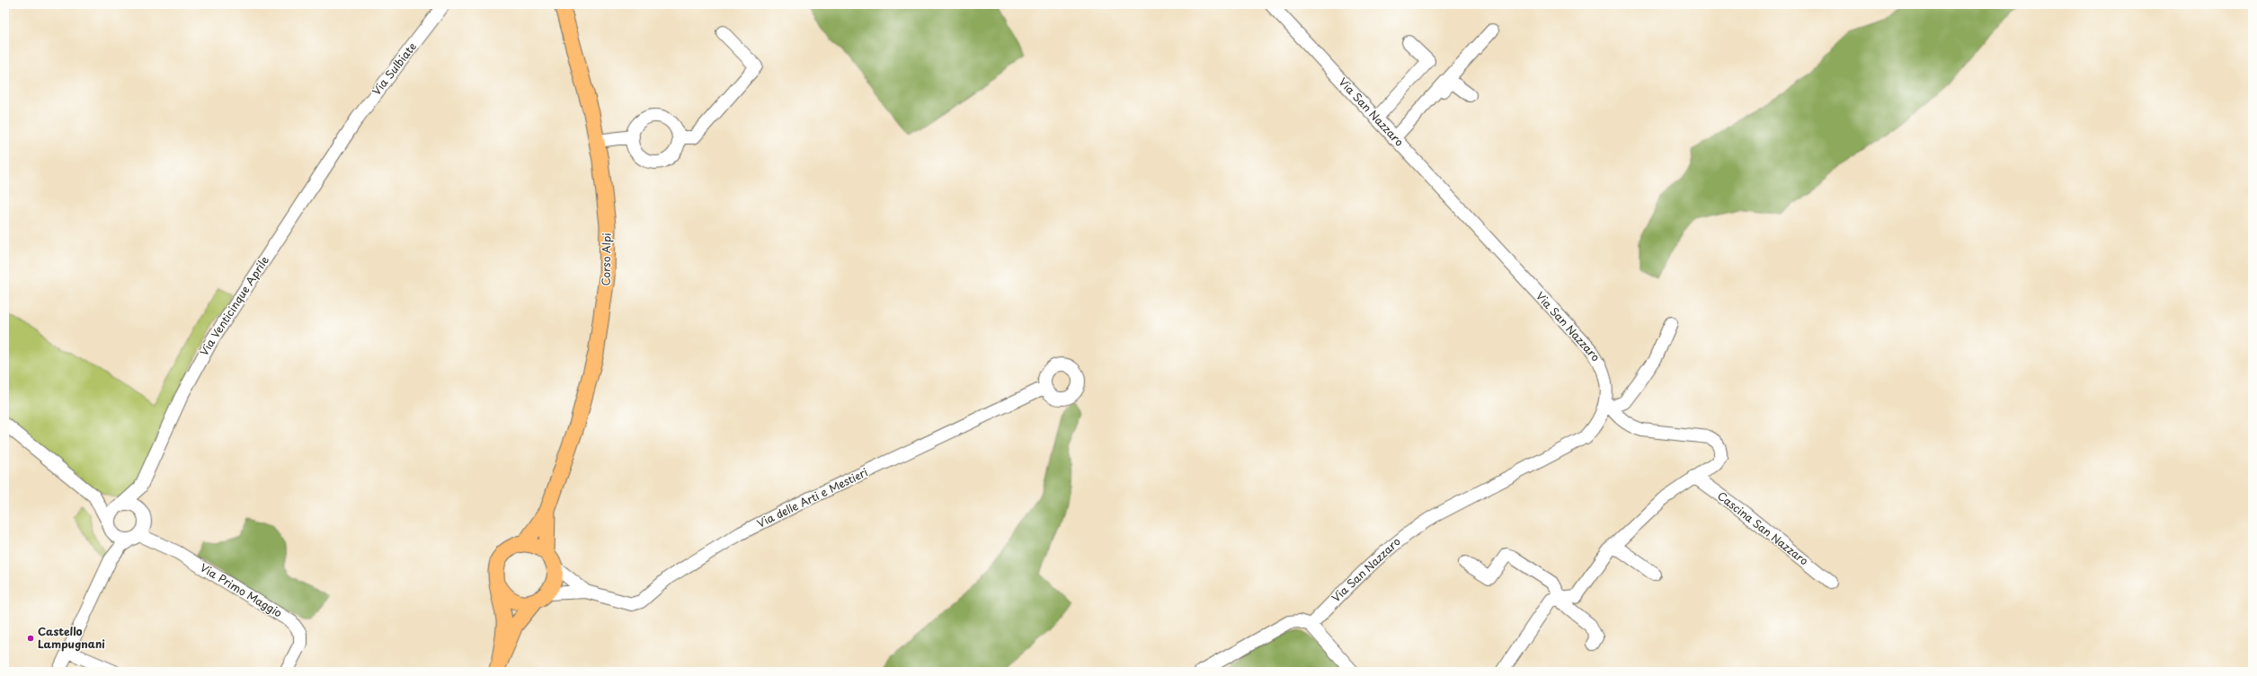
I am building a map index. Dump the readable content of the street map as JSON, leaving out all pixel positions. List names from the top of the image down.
{
  "streets": {
    "main road": ["Corso Alpi"],
    "street": [
      "Via Sulbiate",
      "Via San Nazzaro",
      "Via Venticinque Aprile",
      "Via delle Arti e Mestieri",
      "Cascina San Nazzaro",
      "Via Primo Maggio"
    ]
  },
  "crossings": [
    ["Via Sulbiate", "Via Venticinque Aprile"],
    ["Corso Alpi", "Via delle Arti e Mestieri"],
    ["Via Venticinque Aprile", "Via Primo Maggio"]
  ],
  "places": ["Castello Lampugnani"]
}
